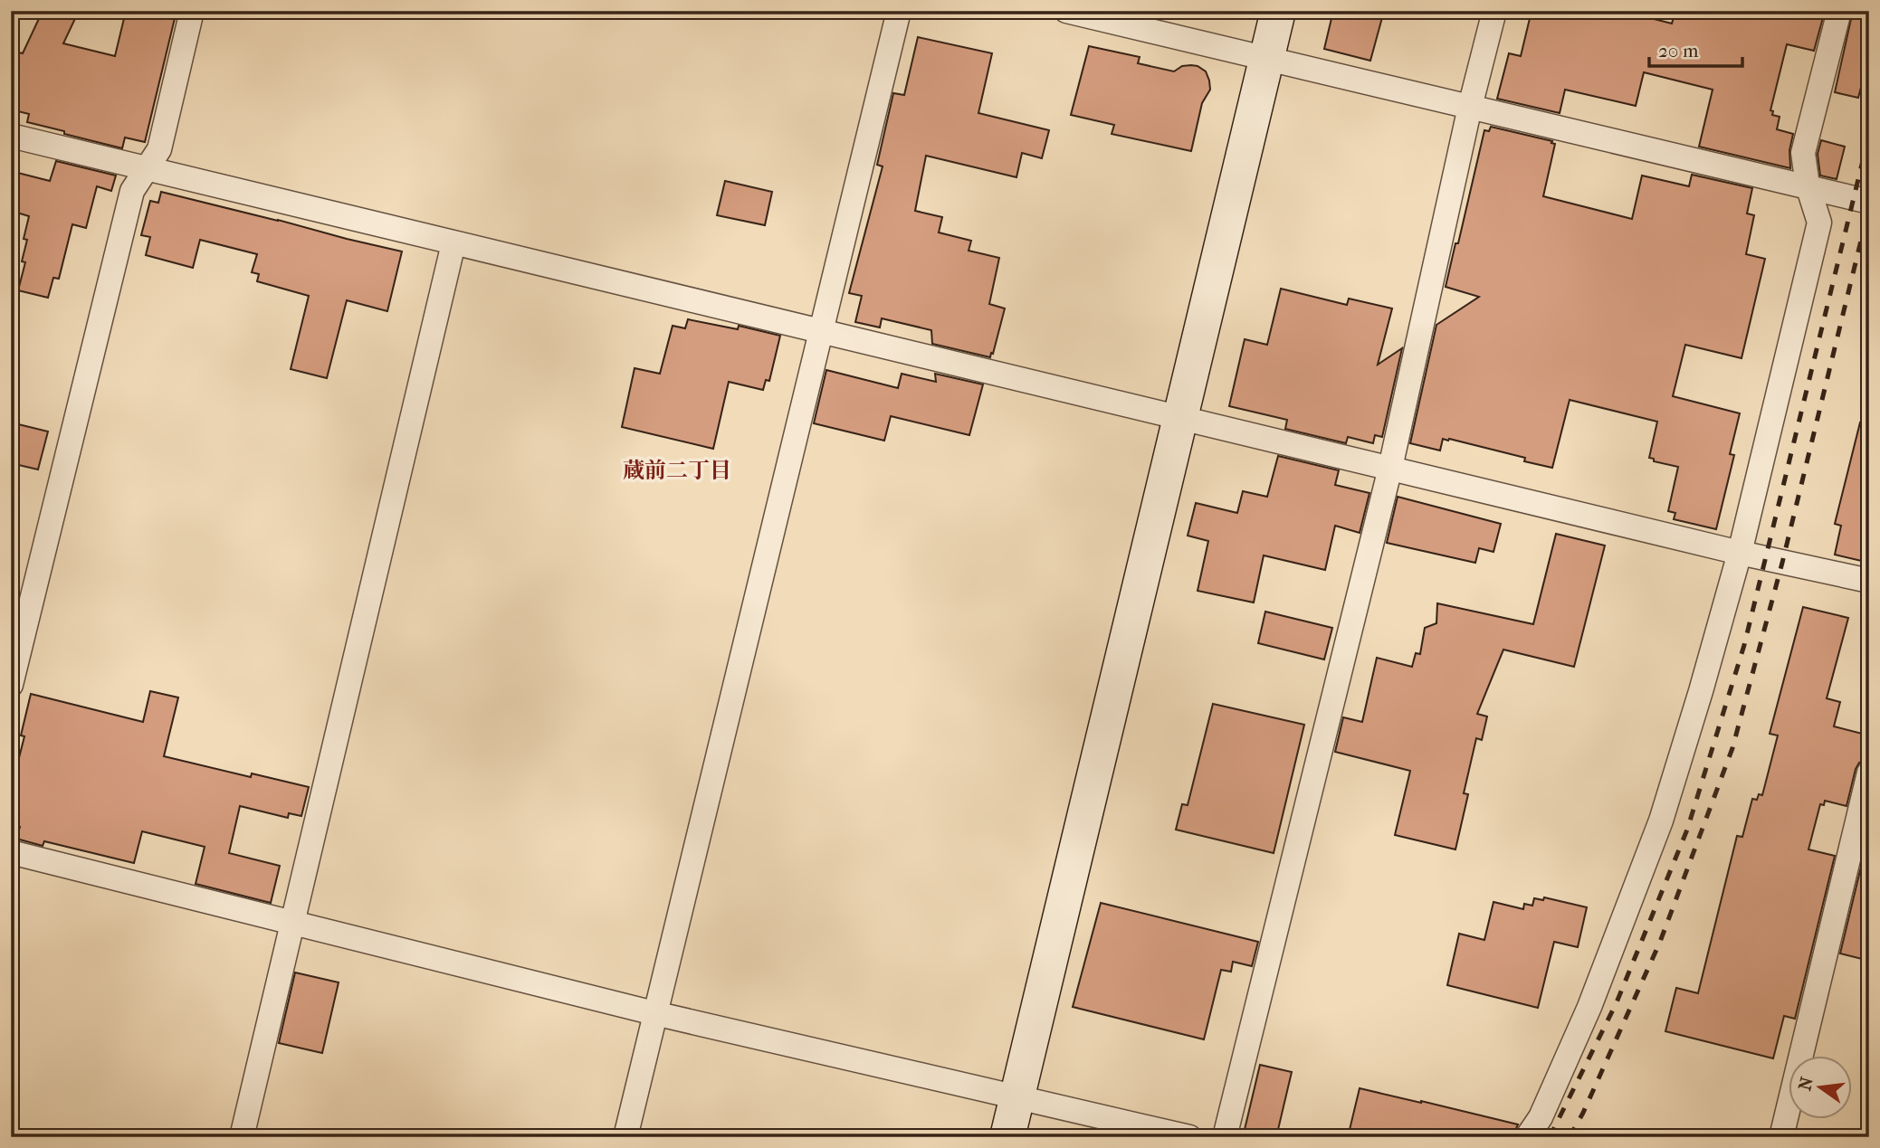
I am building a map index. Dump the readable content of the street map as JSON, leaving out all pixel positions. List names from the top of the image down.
{
  "districts": ["蔵前二丁目"],
  "scale_bar": "20 m",
  "north": "left"
}
